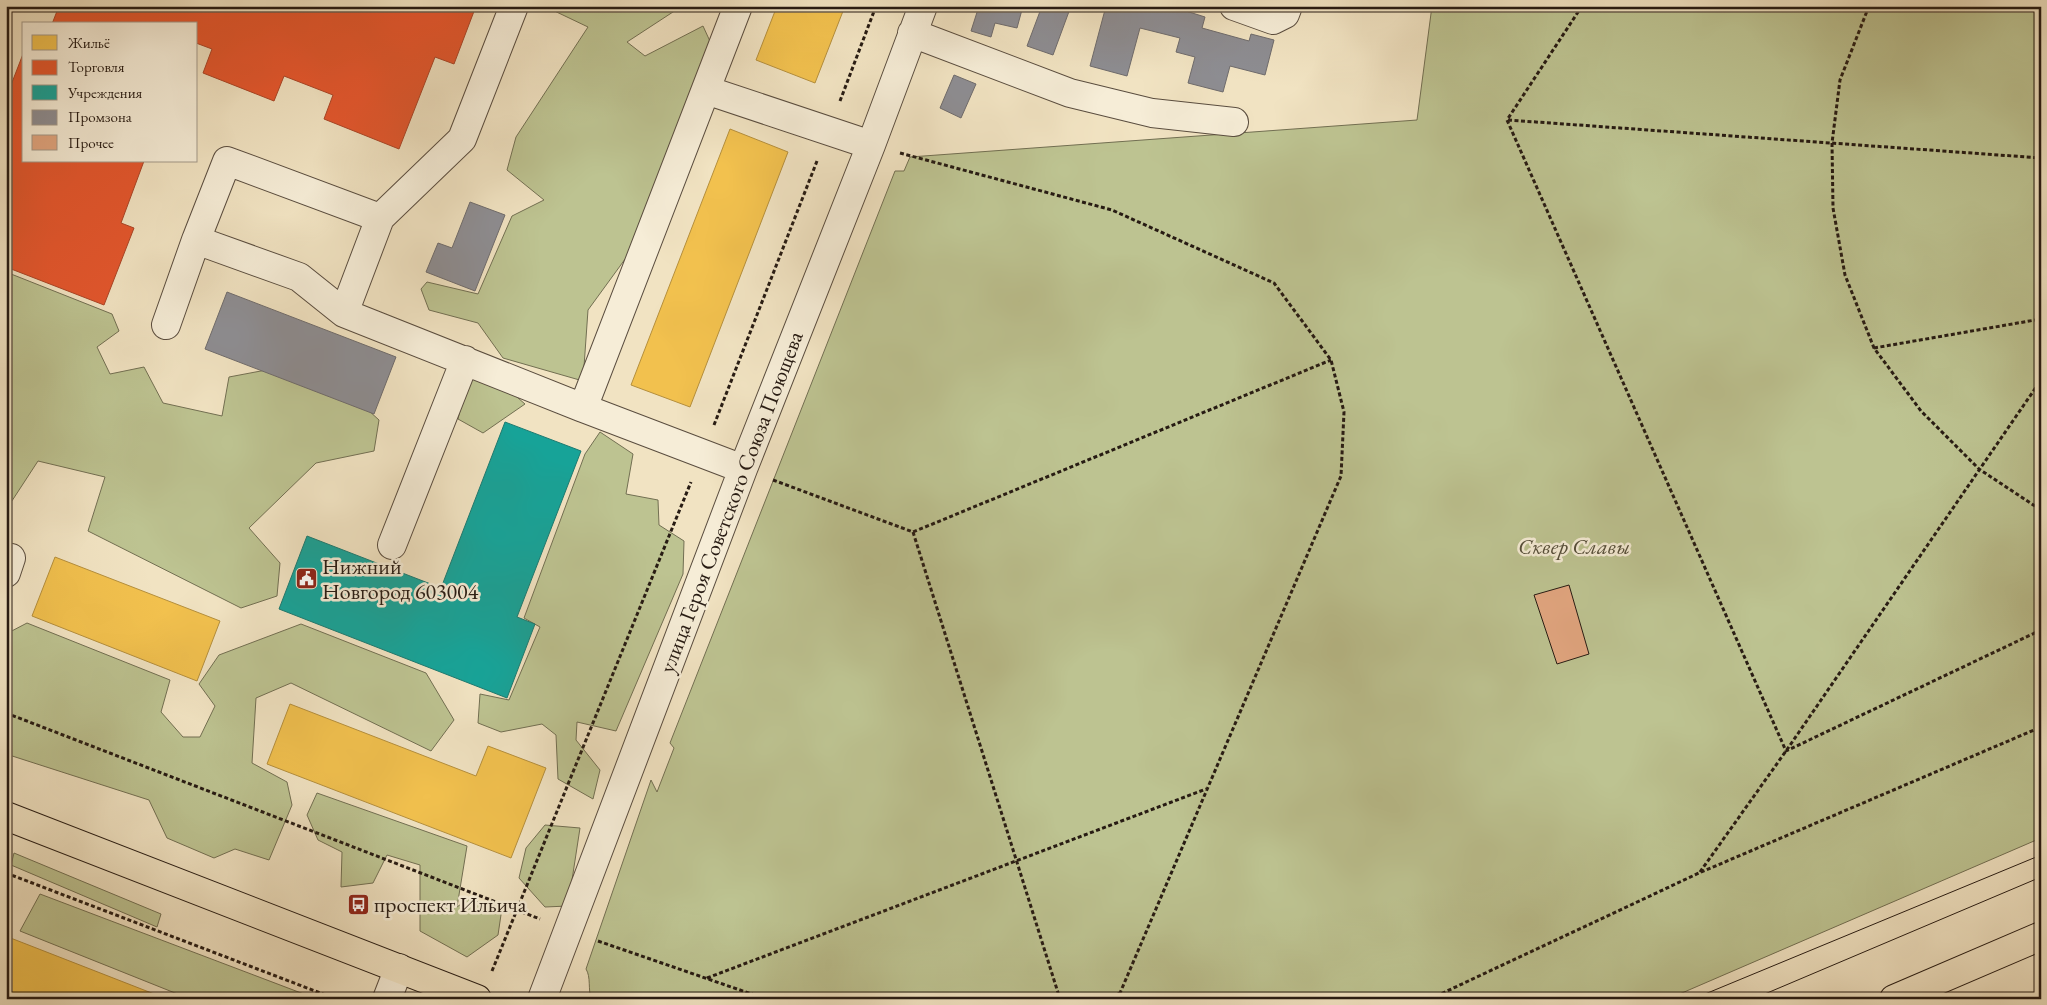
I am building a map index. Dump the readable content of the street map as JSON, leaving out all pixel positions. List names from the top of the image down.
{
  "streets": {
    "street": ["улица Героя Советского Союза Поющева"]
  },
  "parks": ["Сквер Славы"],
  "places": {
    "public building": ["Нижний Новгород 603004"],
    "bus stop": ["проспект Ильича"]
  },
  "legend": [
    "Жильё",
    "Торговля",
    "Учреждения",
    "Промзона",
    "Прочее"
  ]
}
